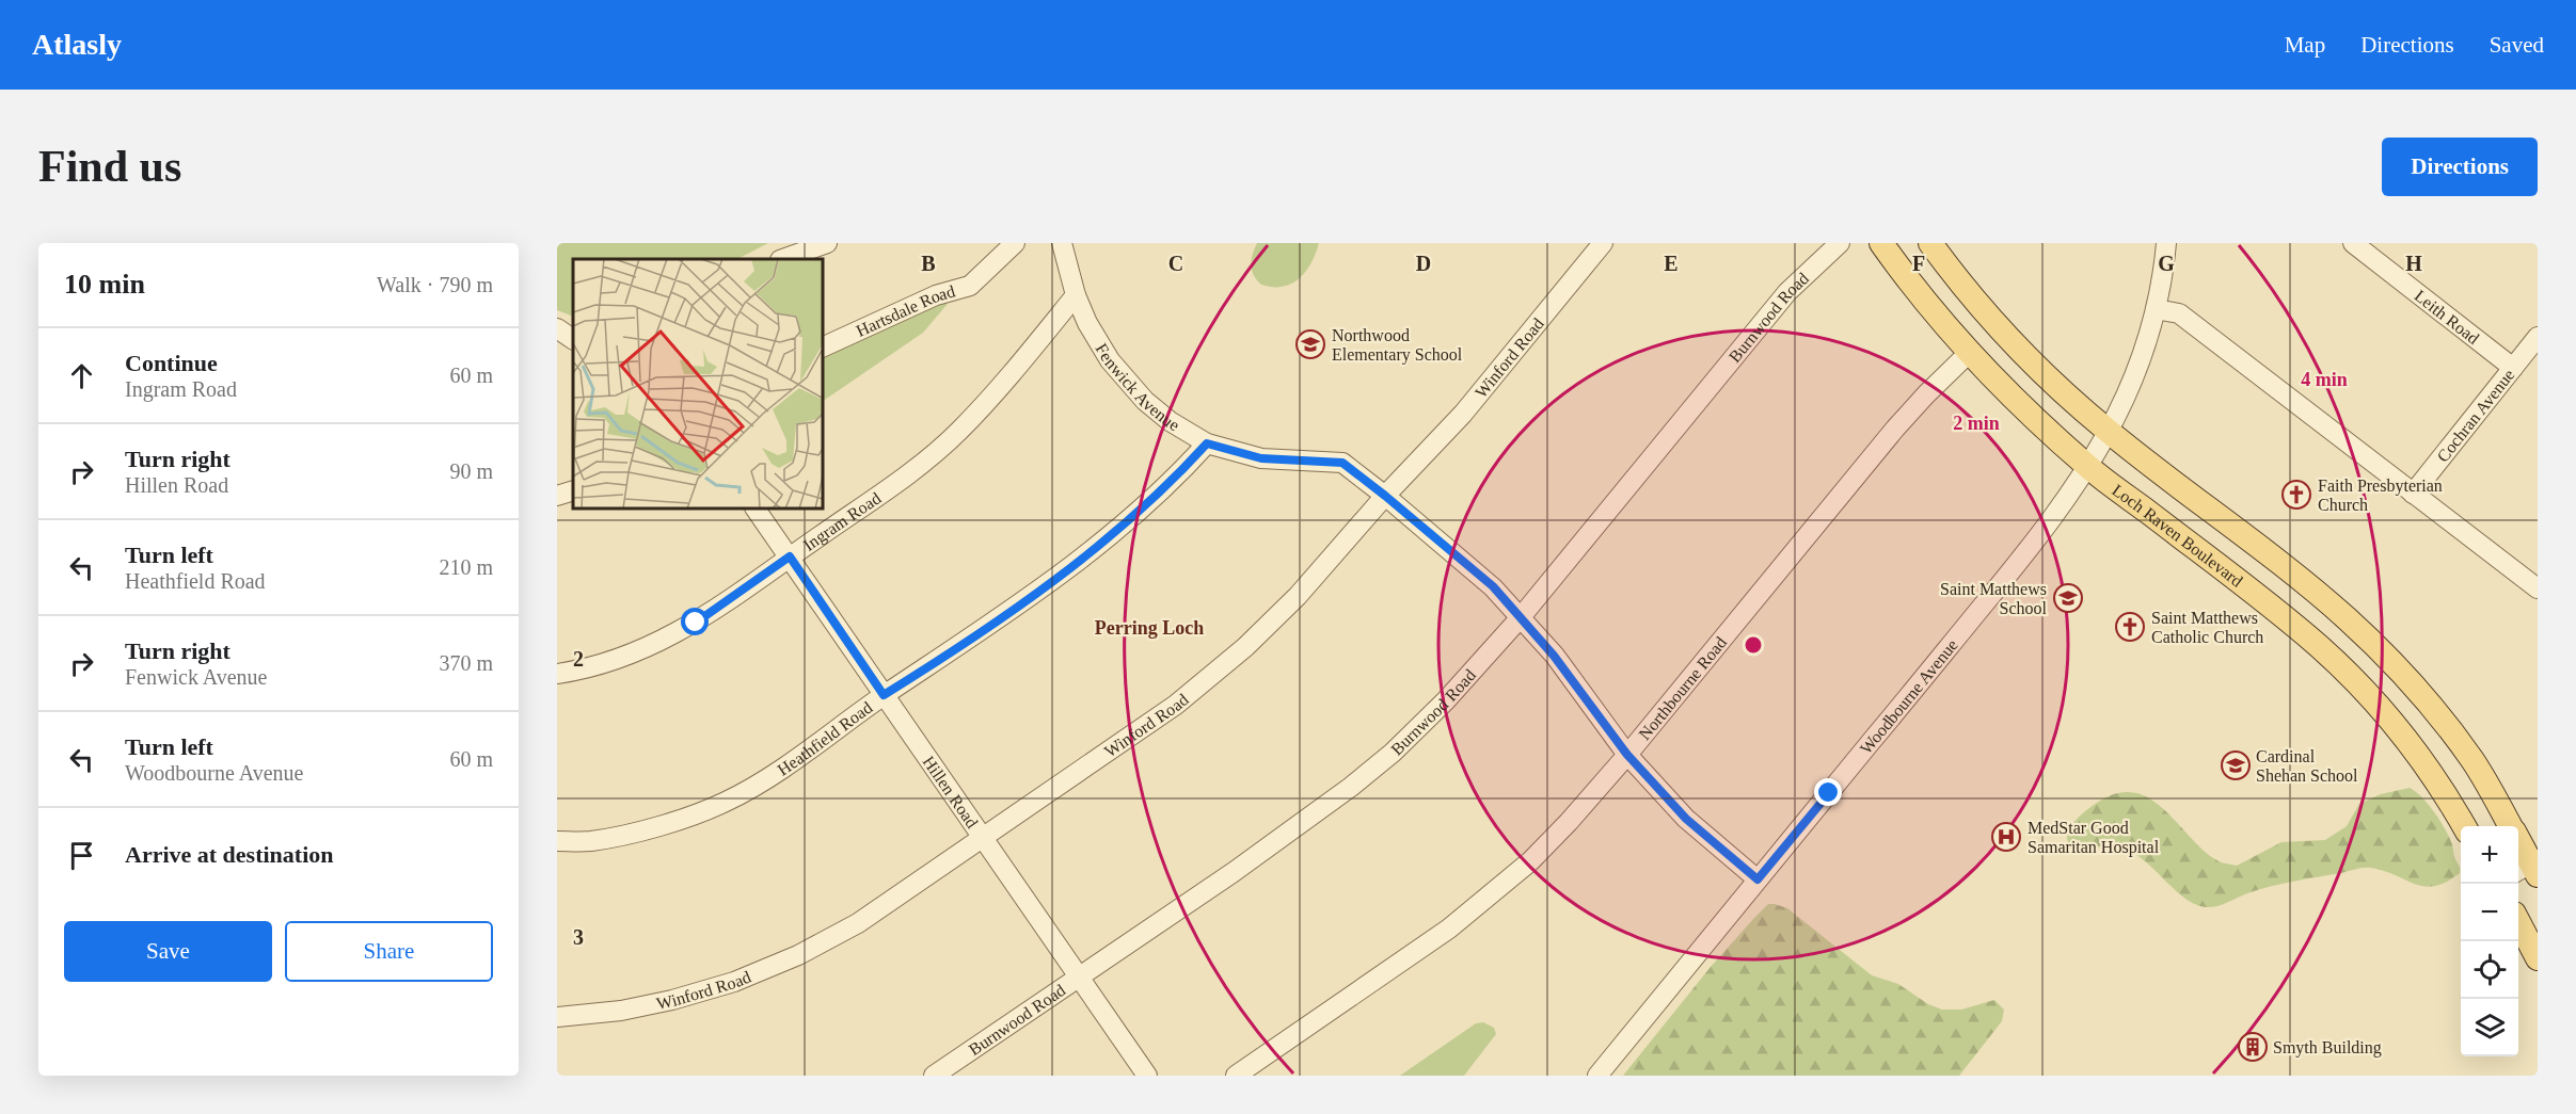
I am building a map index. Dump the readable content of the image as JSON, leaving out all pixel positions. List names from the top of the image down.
{
  "streets": {
    "main road": ["Loch Raven Boulevard"],
    "street": [
      "Hartsdale Road",
      "Burnwood Road",
      "Leith Road",
      "Winford Road",
      "Fenwick Avenue",
      "Cochran Avenue",
      "Ingram Road",
      "Northbourne Road",
      "Woodbourne Avenue",
      "Heathfield Road",
      "Hillen Road"
    ]
  },
  "crossings": [
    ["Burnwood Road", "Fenwick Avenue"],
    ["Burnwood Road", "Hillen Road"],
    ["Leith Road", "Cochran Avenue"],
    ["Winford Road", "Fenwick Avenue"],
    ["Winford Road", "Hillen Road"],
    ["Fenwick Avenue", "Ingram Road"],
    ["Fenwick Avenue", "Northbourne Road"],
    ["Fenwick Avenue", "Woodbourne Avenue"],
    ["Fenwick Avenue", "Heathfield Road"],
    ["Ingram Road", "Hillen Road"],
    ["Loch Raven Boulevard", "Northbourne Road"],
    ["Loch Raven Boulevard", "Woodbourne Avenue"],
    ["Heathfield Road", "Hillen Road"]
  ],
  "districts": ["Perring Loch"],
  "places": {
    "school or university": ["Northwood Elementary School", "Saint Matthews School", "Cardinal Shehan School"],
    "church": ["Faith Presbyterian Church", "Saint Matthews Catholic Church"],
    "hospital": ["MedStar Good Samaritan Hospital"],
    "building": ["Smyth Building"]
  },
  "page": {
    "header": "Atlasly",
    "nav": ["Map", "Directions", "Saved"],
    "buttons": [
      "Directions",
      ["Save", "Share"]
    ],
    "title": "Find us",
    "heading": ["10 min", "Walk · 790 m"],
    "list": [
      ["Continue", "Ingram Road", "60 m"],
      ["Turn right", "Hillen Road", "90 m"],
      ["Turn left", "Heathfield Road", "210 m"],
      ["Turn right", "Fenwick Avenue", "370 m"],
      ["Turn left", "Woodbourne Avenue", "60 m"],
      "Arrive at destination"
    ],
    "map_buttons": ["+", "−"]
  },
  "grid": {
    "columns": [
      "B",
      "C",
      "D",
      "E",
      "F",
      "G",
      "H"
    ],
    "rows": ["2", "3"]
  },
  "rings": ["4 min", "2 min"]
}
